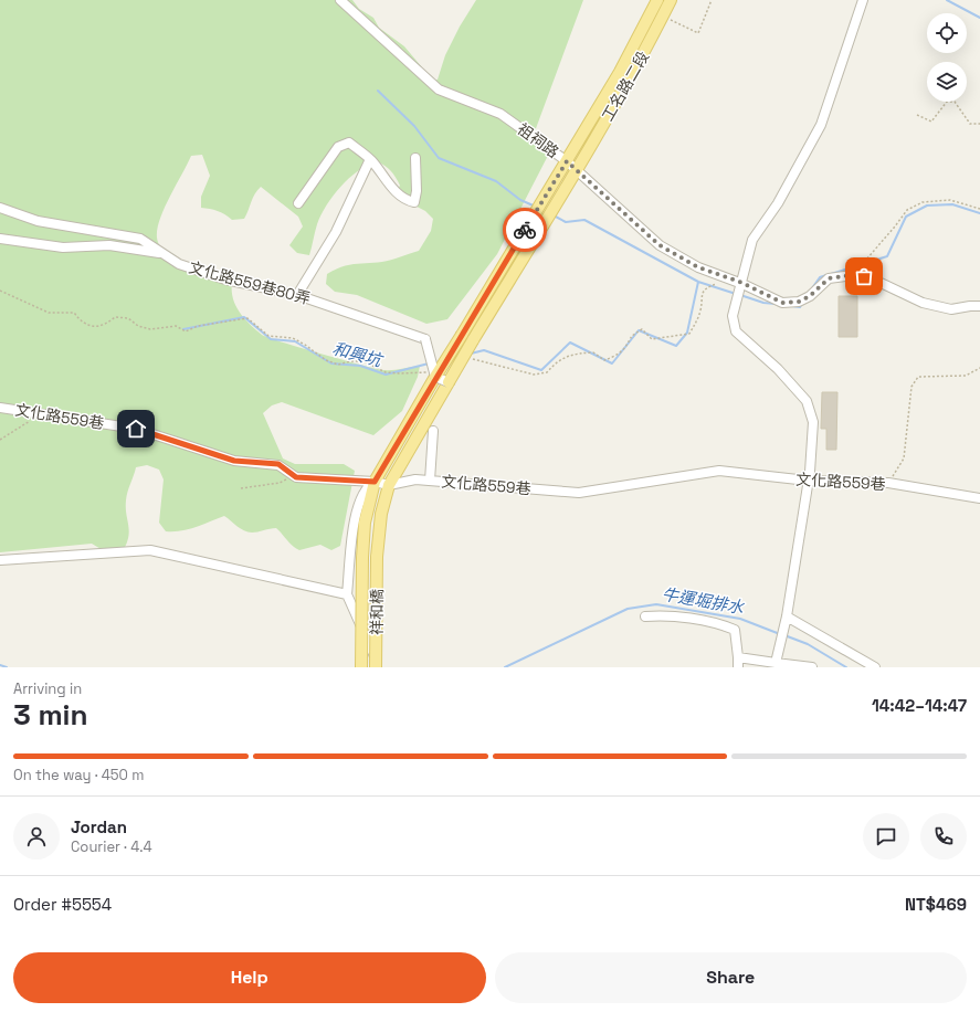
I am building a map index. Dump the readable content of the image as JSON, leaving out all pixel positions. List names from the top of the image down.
{
  "streets": {
    "main road": ["工名路二段", "祥和橋"],
    "lane": ["祖祠路", "文化路559巷80弄", "文化路559巷"]
  },
  "crossings": [
    ["工名路二段", "祖祠路"],
    ["工名路二段", "文化路559巷80弄"],
    ["文化路559巷", "祥和橋"]
  ],
  "water": ["和興坑", "牛運堀排水"],
  "page": {
    "heading": ["3 min", "Arriving in", "14:42–14:47"],
    "panel": [
      "Jordan",
      "Courier · 4.4",
      "Order #5554",
      "NT$469"
    ],
    "bar": "On the way · 450 m",
    "buttons": ["Help", "Share"]
  }
}
